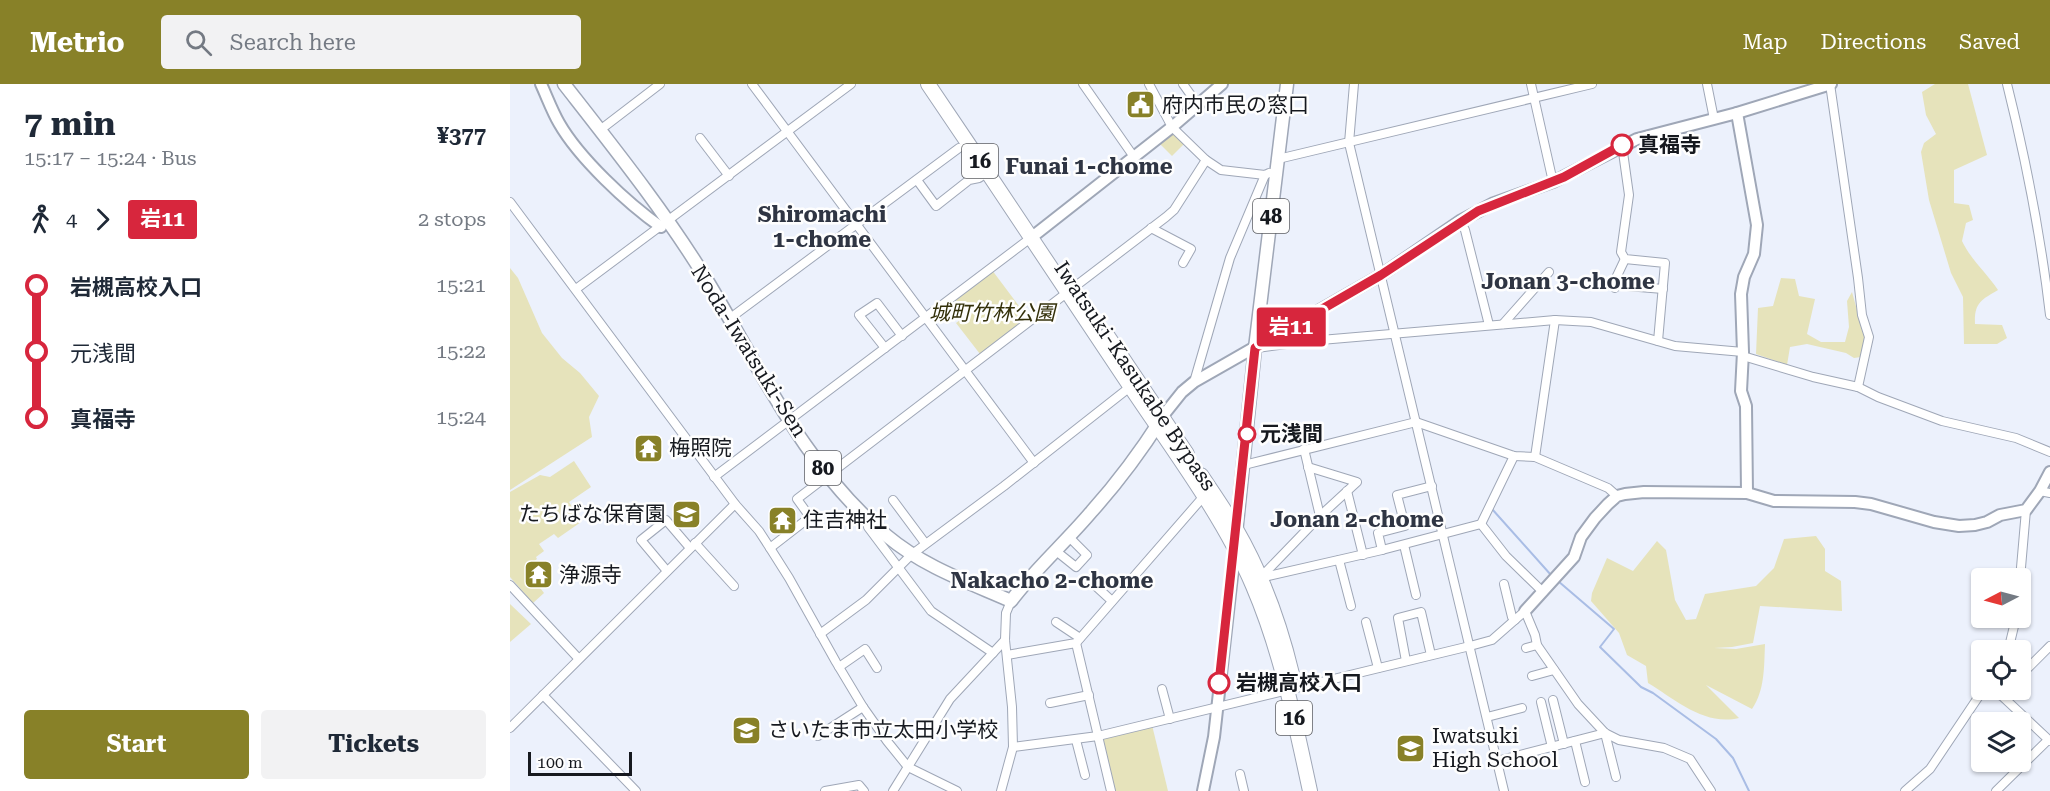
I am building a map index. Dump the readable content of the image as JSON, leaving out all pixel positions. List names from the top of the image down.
{
  "streets": {
    "highway": ["16", "Iwatsuki-Kasukabe Bypass"],
    "main road": ["48", "Noda-Iwatsuki-Sen", "80"]
  },
  "crossings": [
    ["48", "Iwatsuki-Kasukabe Bypass"]
  ],
  "districts": [
    "Funai 1-chome",
    "Shiromachi 1-chome",
    "Jonan 3-chome",
    "Jonan 2-chome",
    "Nakacho 2-chome"
  ],
  "parks": ["城町竹林公園"],
  "places": {
    "public building": ["府内市民の窓口"],
    "other": ["真福寺", "元浅間", "岩槻高校入口"],
    "temple": ["梅照院", "住吉神社", "浄源寺"],
    "school or university": ["たちばな保育園", "さいたま市立太田小学校", "Iwatsuki High School"]
  },
  "lines": ["bus line 岩11"],
  "scale_bar": "100 m",
  "north": "left",
  "page": {
    "header": "Metrio",
    "search": "Search here",
    "nav": ["Map", "Directions", "Saved"],
    "heading": ["7 min", "15:17 – 15:24 · Bus", "¥377"],
    "on_map": "岩11",
    "legs": ["4", "岩11", "2 stops"],
    "list": [
      {
        "name": "岩槻高校入口",
        "value": "15:21"
      },
      {
        "name": "元浅間",
        "value": "15:22"
      },
      {
        "name": "真福寺",
        "value": "15:24"
      }
    ],
    "buttons": ["Start", "Tickets"],
    "scale": "100 m"
  }
}
